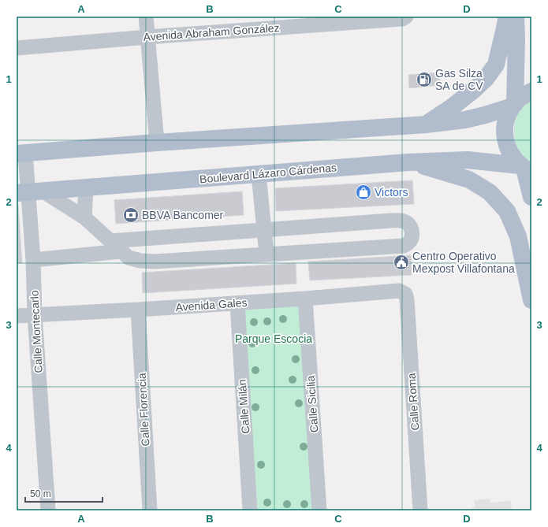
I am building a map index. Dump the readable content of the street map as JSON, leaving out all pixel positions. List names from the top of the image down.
{
  "streets": {
    "main road": ["Boulevard Lázaro Cárdenas"],
    "street": [
      "Avenida Abraham González",
      "Avenida Gales",
      "Calle Montecarlo",
      "Calle Roma",
      "Calle Sicilia",
      "Calle Milán",
      "Calle Florencia"
    ]
  },
  "crossings": [
    ["Boulevard Lázaro Cárdenas", "Calle Montecarlo"],
    ["Avenida Gales", "Calle Montecarlo"],
    ["Avenida Gales", "Calle Roma"],
    ["Avenida Gales", "Calle Sicilia"],
    ["Avenida Gales", "Calle Milán"],
    ["Avenida Gales", "Calle Florencia"]
  ],
  "parks": ["Parque Escocia"],
  "places": {
    "fuel station": ["Gas Silza SA de CV"],
    "shop": ["Victors"],
    "bank": ["BBVA Bancomer"],
    "public building": ["Centro Operativo Mexpost Villafontana"]
  },
  "scale_bar": "50 m",
  "grid": {
    "columns": [
      "A",
      "B",
      "C",
      "D"
    ],
    "rows": [
      "1",
      "2",
      "3",
      "4"
    ]
  }
}
